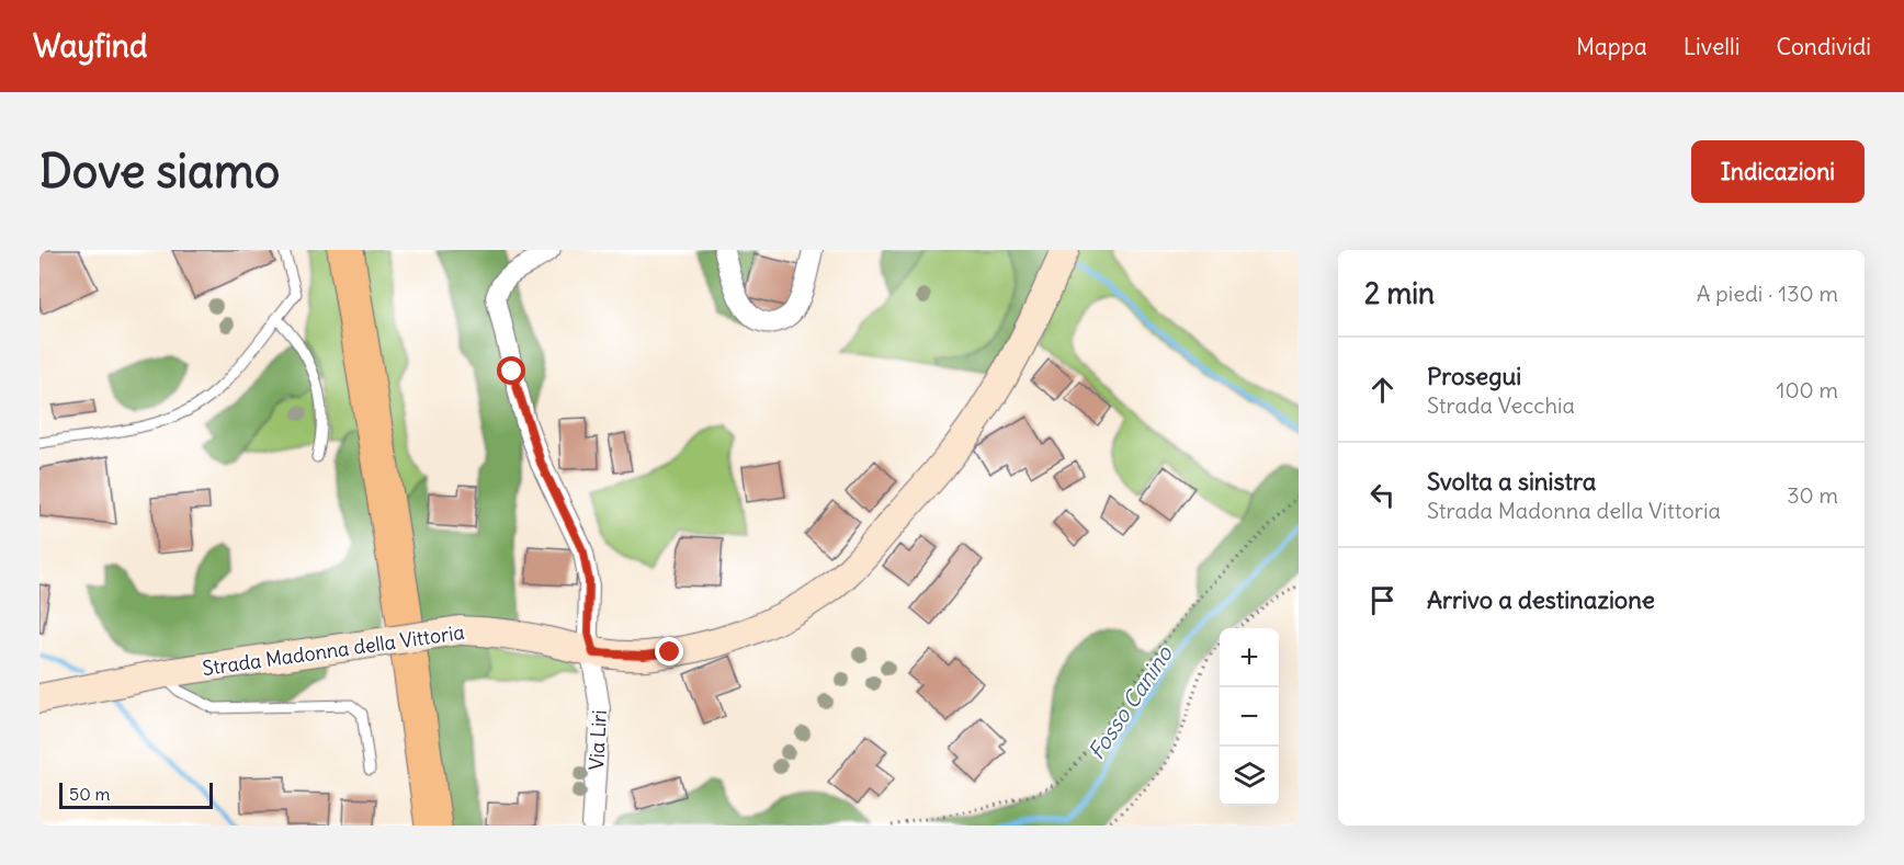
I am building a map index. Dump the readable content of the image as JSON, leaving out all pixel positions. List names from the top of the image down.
{
  "streets": {
    "street": ["Strada Madonna della Vittoria", "Via Liri"]
  },
  "crossings": [
    ["Strada Madonna della Vittoria", "Via Liri"]
  ],
  "water": ["Fosso Canino"],
  "scale_bar": "50 m",
  "page": {
    "header": "Wayfind",
    "nav": ["Mappa", "Livelli", "Condividi"],
    "buttons": "Indicazioni",
    "title": "Dove siamo",
    "heading": ["2 min", "A piedi · 130 m"],
    "list": [
      ["Prosegui", "Strada Vecchia", "100 m"],
      ["Svolta a sinistra", "Strada Madonna della Vittoria", "30 m"],
      "Arrivo a destinazione"
    ],
    "map_buttons": ["+", "−"],
    "scale": "50 m"
  }
}
